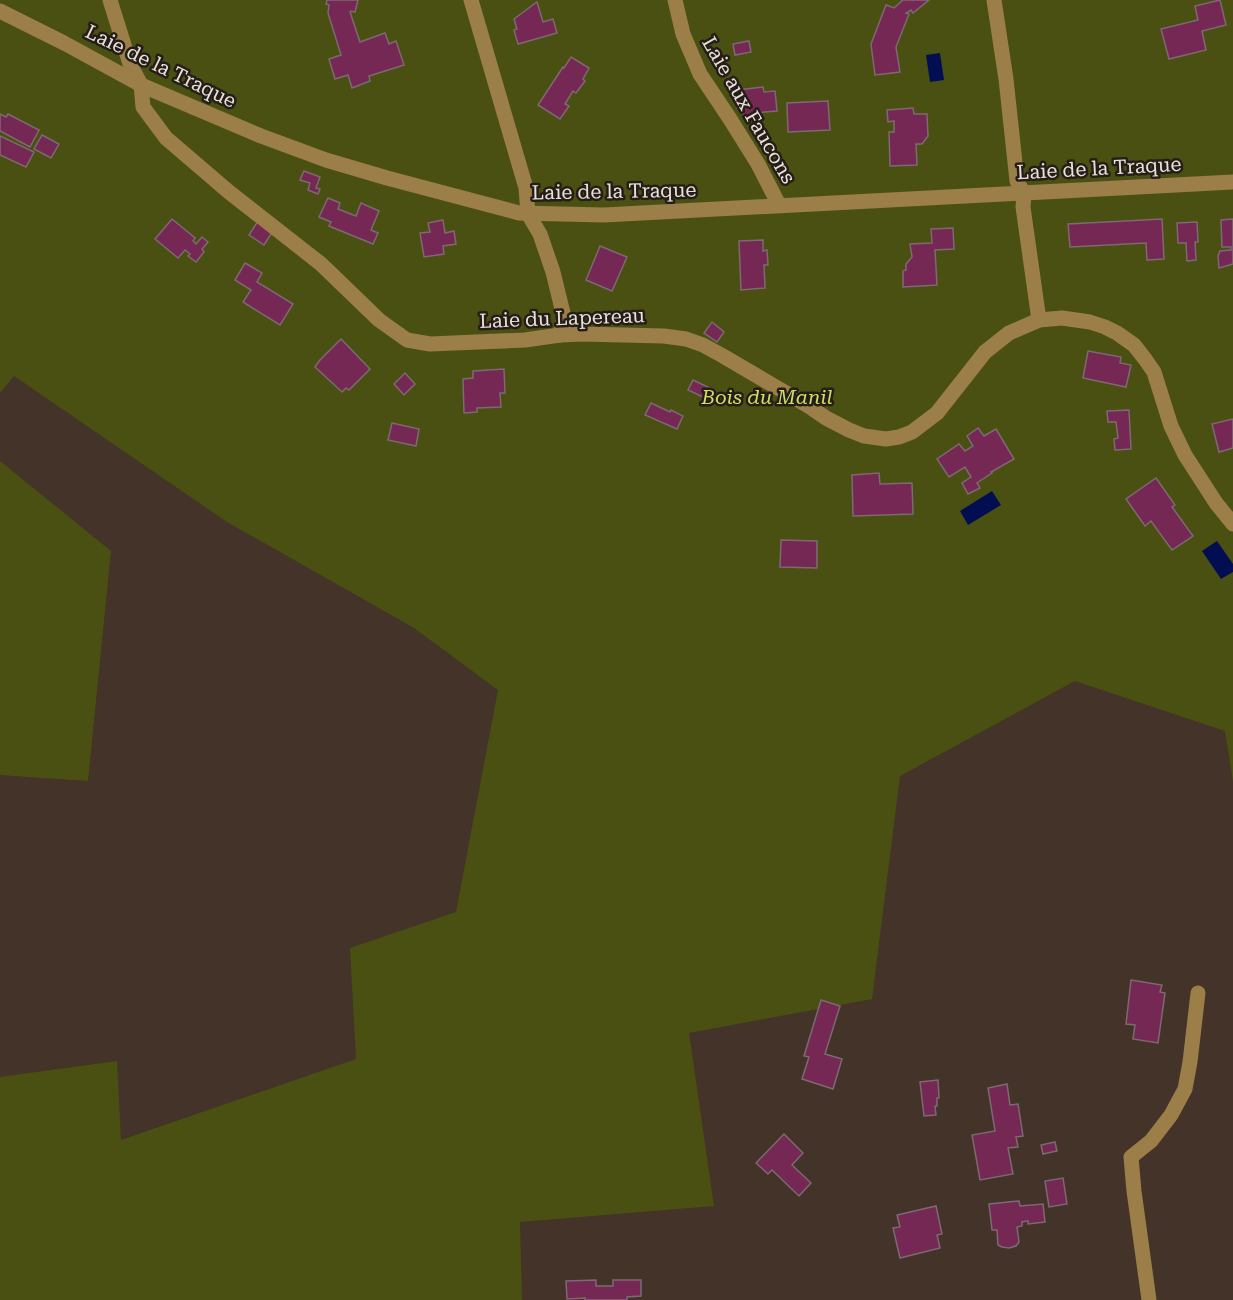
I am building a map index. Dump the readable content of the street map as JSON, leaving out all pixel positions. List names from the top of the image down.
{
  "streets": {
    "street": ["Laie de la Traque", "Laie aux Faucons", "Laie du Lapereau"]
  },
  "crossings": [
    ["Laie de la Traque", "Laie aux Faucons"],
    ["Laie de la Traque", "Laie du Lapereau"]
  ],
  "parks": ["Bois du Manil"]
}
